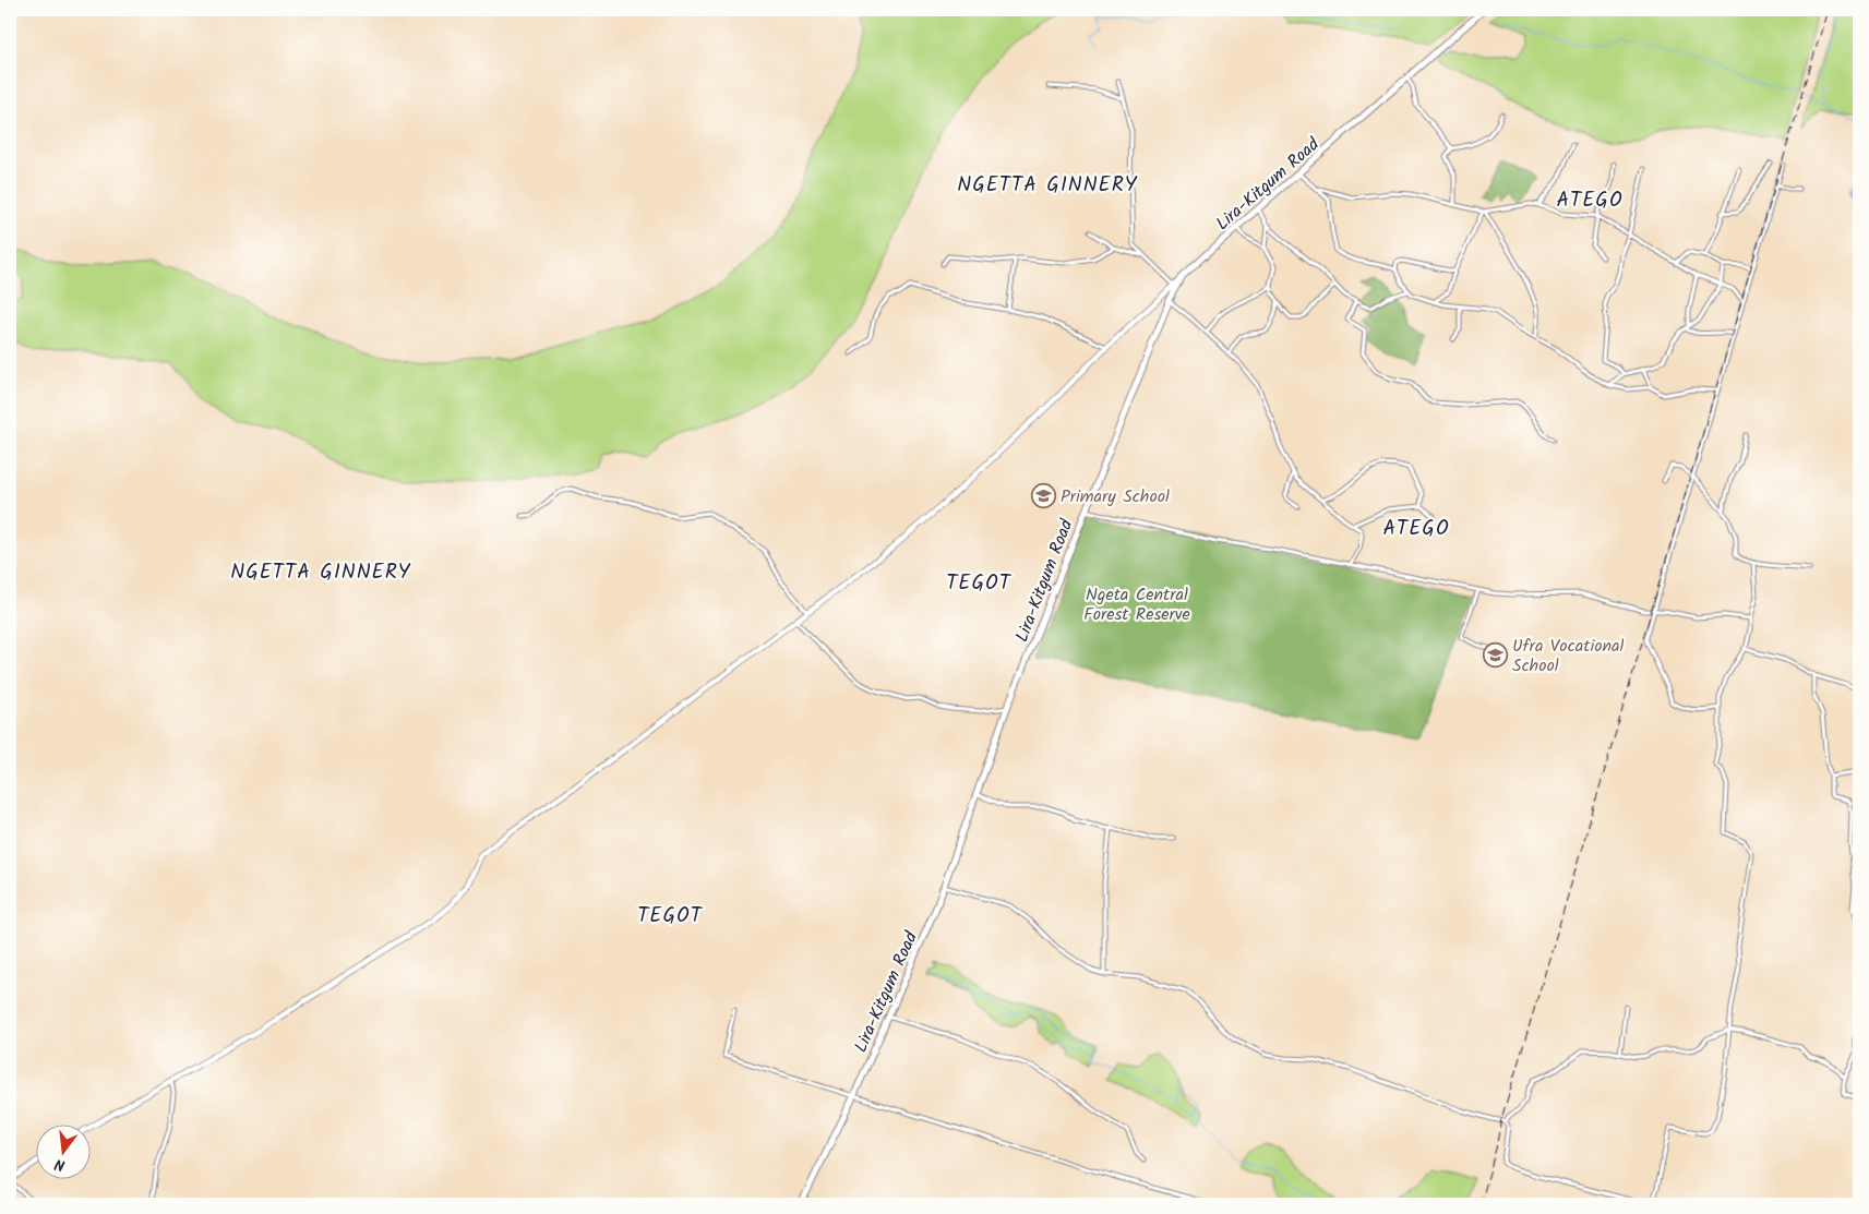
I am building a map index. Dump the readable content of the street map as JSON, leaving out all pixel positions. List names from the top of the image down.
{
  "streets": {
    "main road": ["Lira-Kitgum Road"]
  },
  "districts": [
    "NGETTA GINNERY",
    "ATEGO",
    "ATEGO",
    "NGETTA GINNERY",
    "TEGOT",
    "TEGOT"
  ],
  "parks": ["Ngeta Central Forest Reserve"],
  "places": {
    "school or university": ["Primary School", "Ufra Vocational School"]
  },
  "north": "bottom"
}
